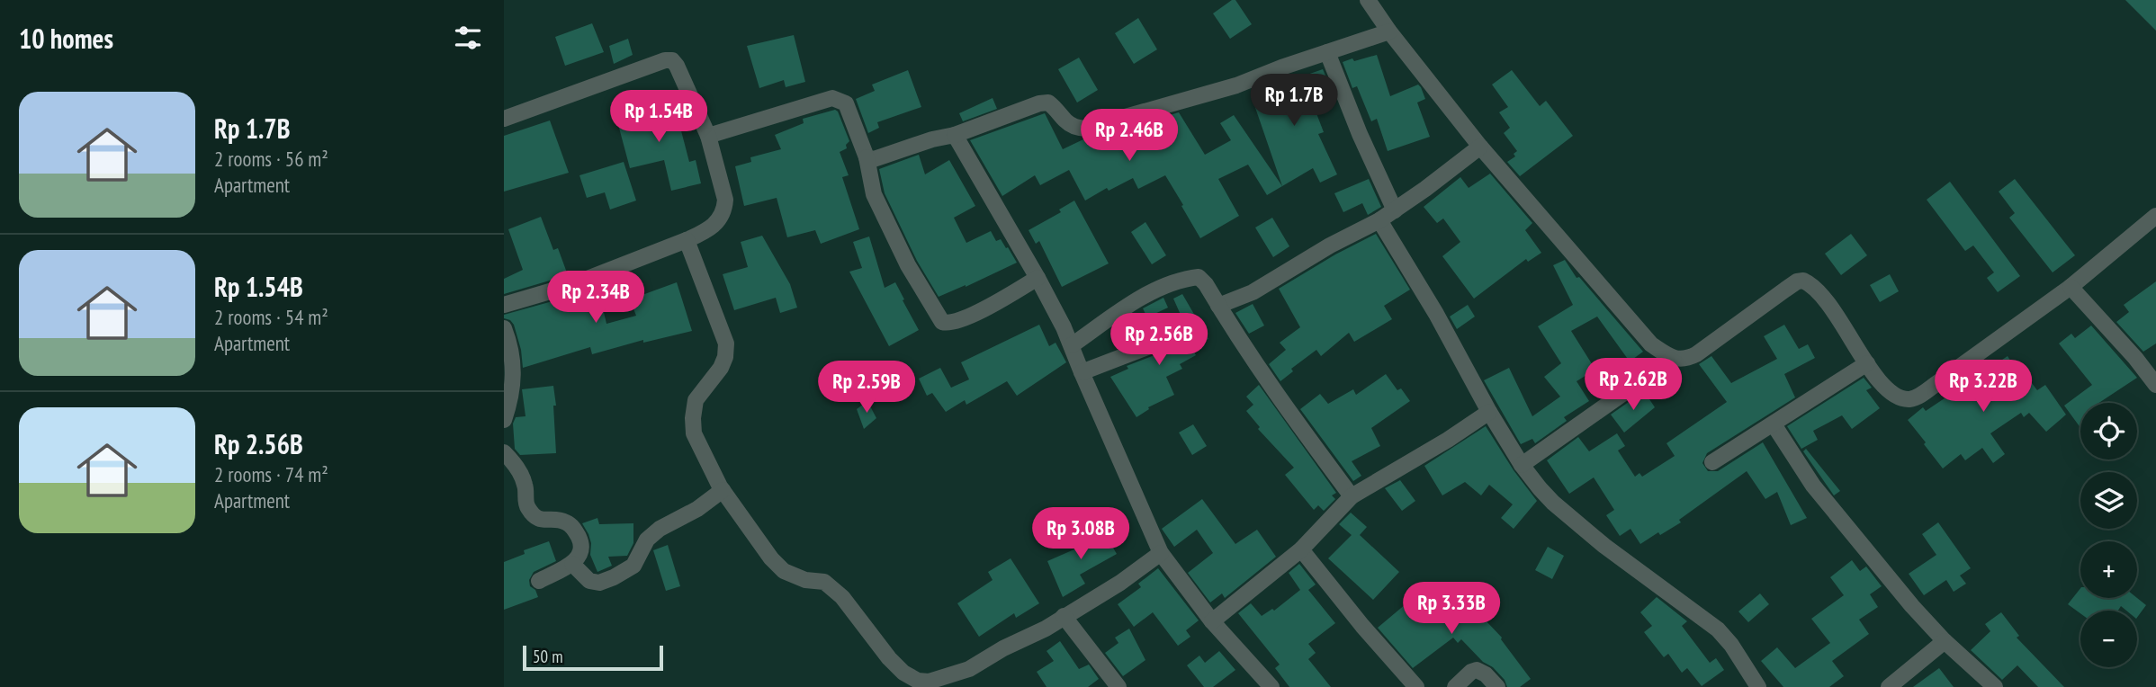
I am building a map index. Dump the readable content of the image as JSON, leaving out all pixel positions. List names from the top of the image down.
{
  "scale_bar": "50 m",
  "page": {
    "heading": "10 homes",
    "price": [
      "Rp 1.7B",
      "Rp 1.54B",
      "Rp 2.46B",
      "Rp 2.34B",
      "Rp 2.56B",
      "Rp 2.62B",
      "Rp 3.22B",
      "Rp 2.59B",
      "Rp 3.08B",
      "Rp 3.33B"
    ],
    "list": [
      {
        "name": "Rp 1.7B",
        "note": "2 rooms · 56 m² · Apartment"
      },
      {
        "name": "Rp 1.54B",
        "note": "2 rooms · 54 m² · Apartment"
      },
      {
        "name": "Rp 2.56B",
        "note": "2 rooms · 74 m² · Apartment"
      }
    ],
    "map_buttons": ["+", "−"],
    "scale": "50 m"
  }
}
